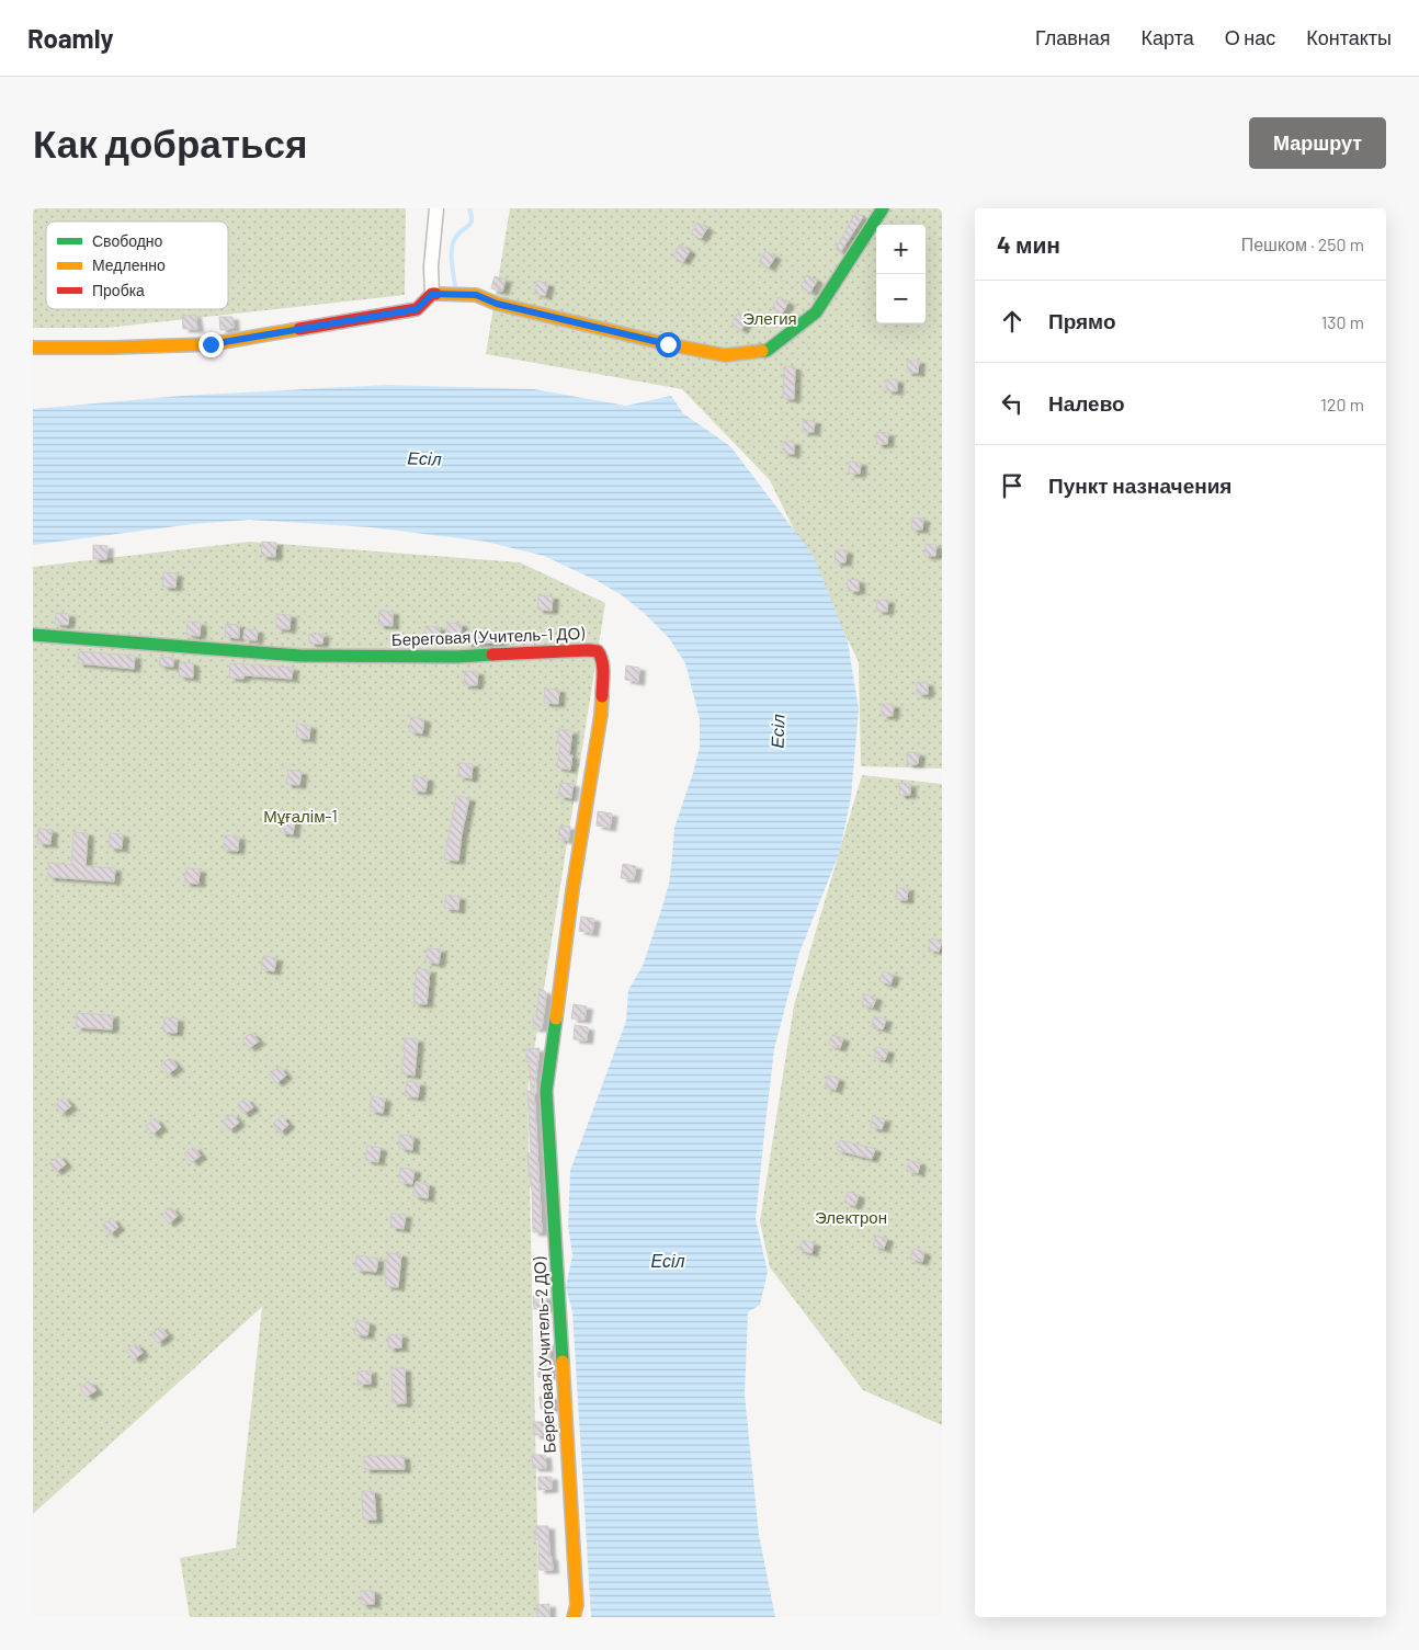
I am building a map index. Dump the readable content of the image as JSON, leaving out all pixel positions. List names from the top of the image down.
{
  "streets": {
    "street": ["Береговая (Учитель-1 ДО)", "Береговая (Учитель-2 ДО)"]
  },
  "crossings": [
    ["Береговая (Учитель-1 ДО)", "Береговая (Учитель-2 ДО)"]
  ],
  "water": ["Есіл"],
  "parks": ["Элегия", "Мұғалім-1", "Электрон"],
  "legend": ["Свободно", "Медленно", "Пробка"],
  "page": {
    "header": "Roamly",
    "nav": [
      "Главная",
      "Карта",
      "О нас",
      "Контакты"
    ],
    "buttons": "Маршрут",
    "title": "Как добраться",
    "heading": ["4 мин", "Пешком · 250 m"],
    "map_buttons": ["+", "−"],
    "list": [
      ["Прямо", "130 m"],
      ["Налево", "120 m"],
      "Пункт назначения"
    ]
  }
}
